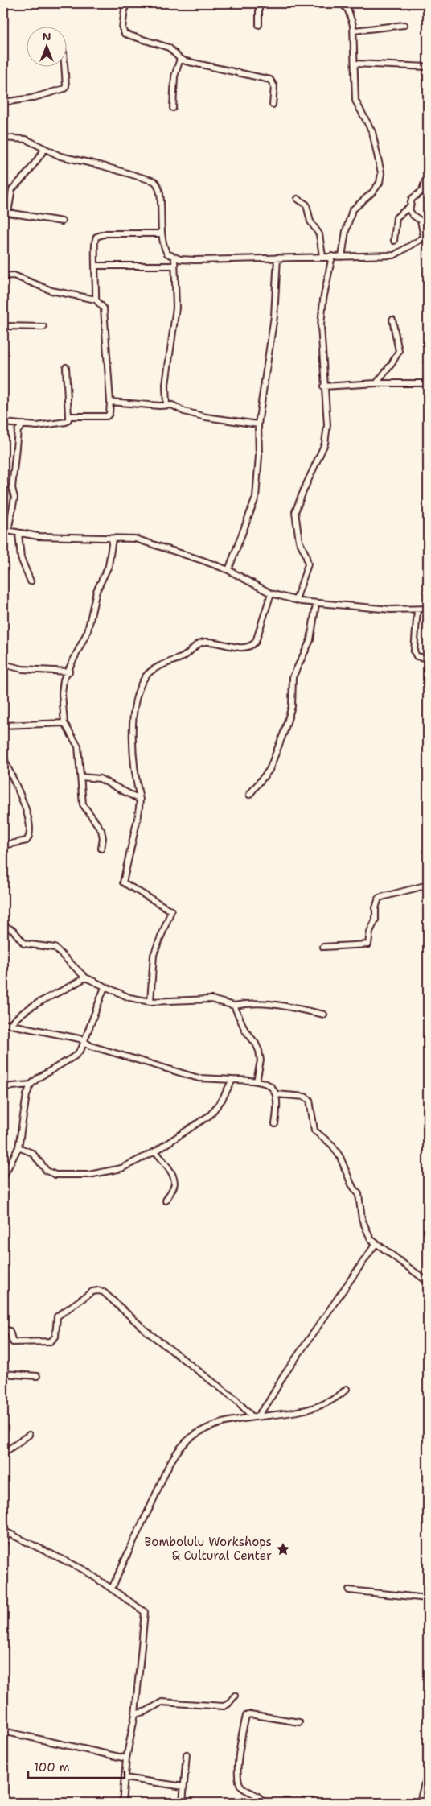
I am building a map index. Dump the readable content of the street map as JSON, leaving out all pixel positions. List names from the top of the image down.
{
  "places": {
    "place": ["Bombolulu Workshops & Cultural Center"]
  },
  "scale_bar": "100 m",
  "north": "top"
}
